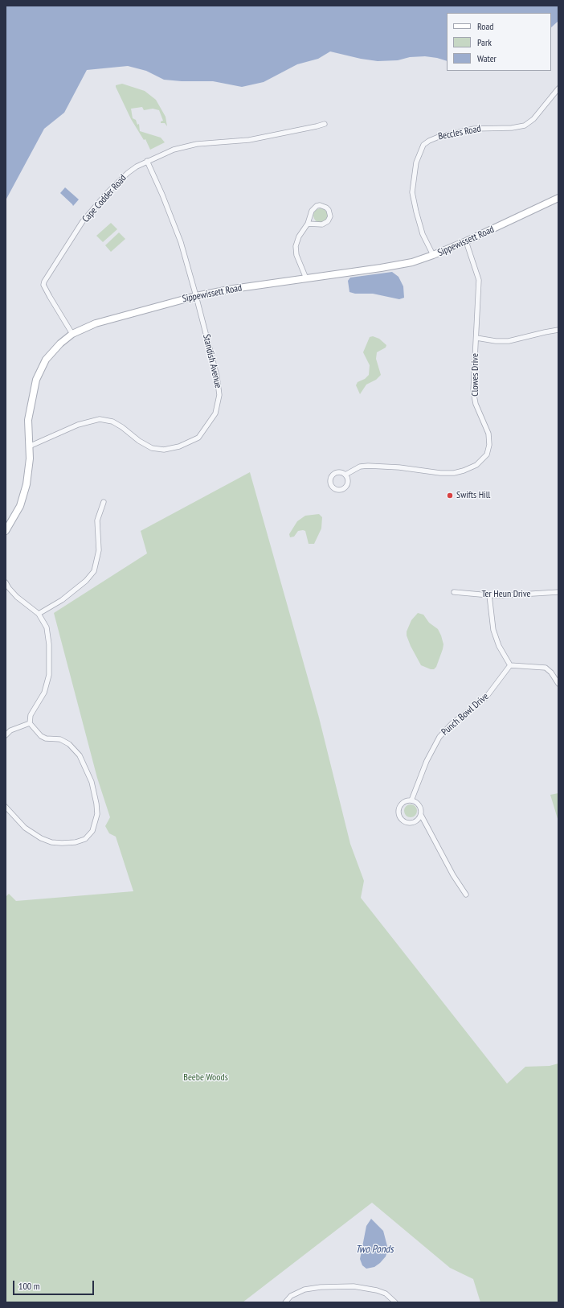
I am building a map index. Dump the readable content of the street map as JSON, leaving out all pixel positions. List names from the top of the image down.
{
  "streets": {
    "main road": ["Sippewissett Road"],
    "street": [
      "Beccles Road",
      "Cape Codder Road",
      "Standish Avenue",
      "Clowes Drive",
      "Ter Heun Drive",
      "Punch Bowl Drive"
    ]
  },
  "crossings": [
    ["Beccles Road", "Sippewissett Road"],
    ["Cape Codder Road", "Sippewissett Road"],
    ["Cape Codder Road", "Standish Avenue"],
    ["Sippewissett Road", "Standish Avenue"],
    ["Sippewissett Road", "Clowes Drive"]
  ],
  "water": ["Two Ponds"],
  "parks": ["Beebe Woods"],
  "places": ["Swifts Hill"],
  "legend": ["Road", "Park", "Water"],
  "scale_bar": "100 m"
}
